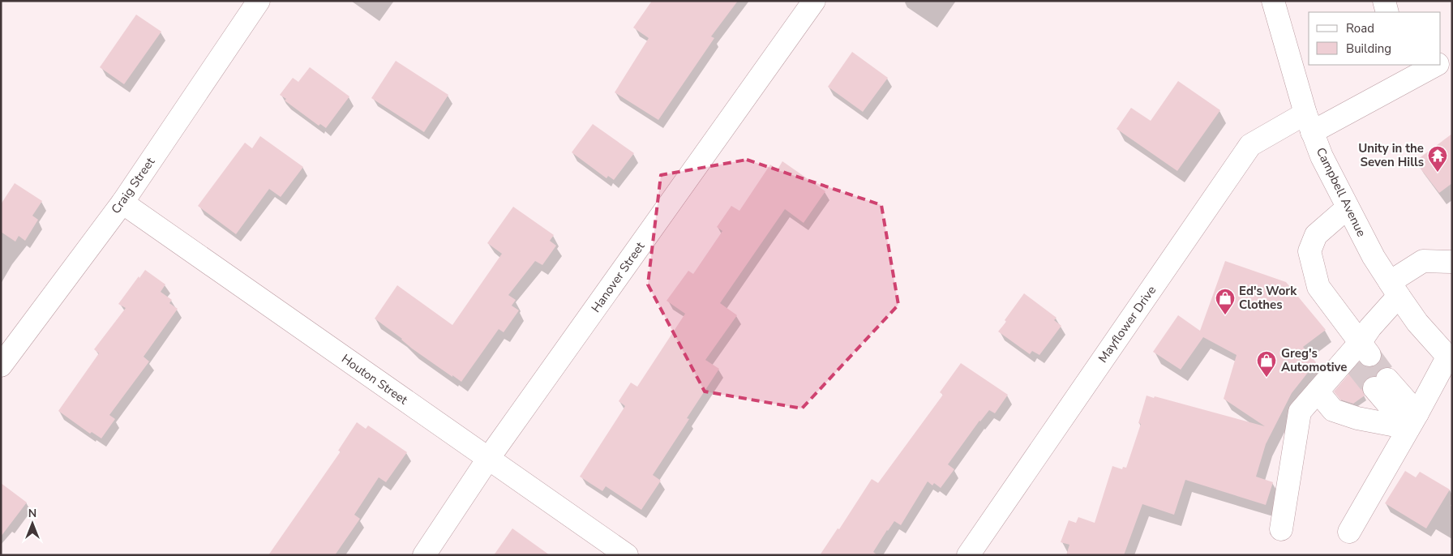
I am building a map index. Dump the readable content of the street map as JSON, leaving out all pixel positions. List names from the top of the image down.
{
  "streets": {
    "street": [
      "Craig Street",
      "Campbell Avenue",
      "Hanover Street",
      "Mayflower Drive",
      "Houton Street"
    ]
  },
  "crossings": [
    ["Craig Street", "Houton Street"],
    ["Campbell Avenue", "Mayflower Drive"],
    ["Hanover Street", "Houton Street"]
  ],
  "places": {
    "temple": ["Unity in the Seven Hills"],
    "shop": ["Ed's Work Clothes", "Greg's Automotive"]
  },
  "legend": ["Road", "Building"],
  "north": "top"
}
